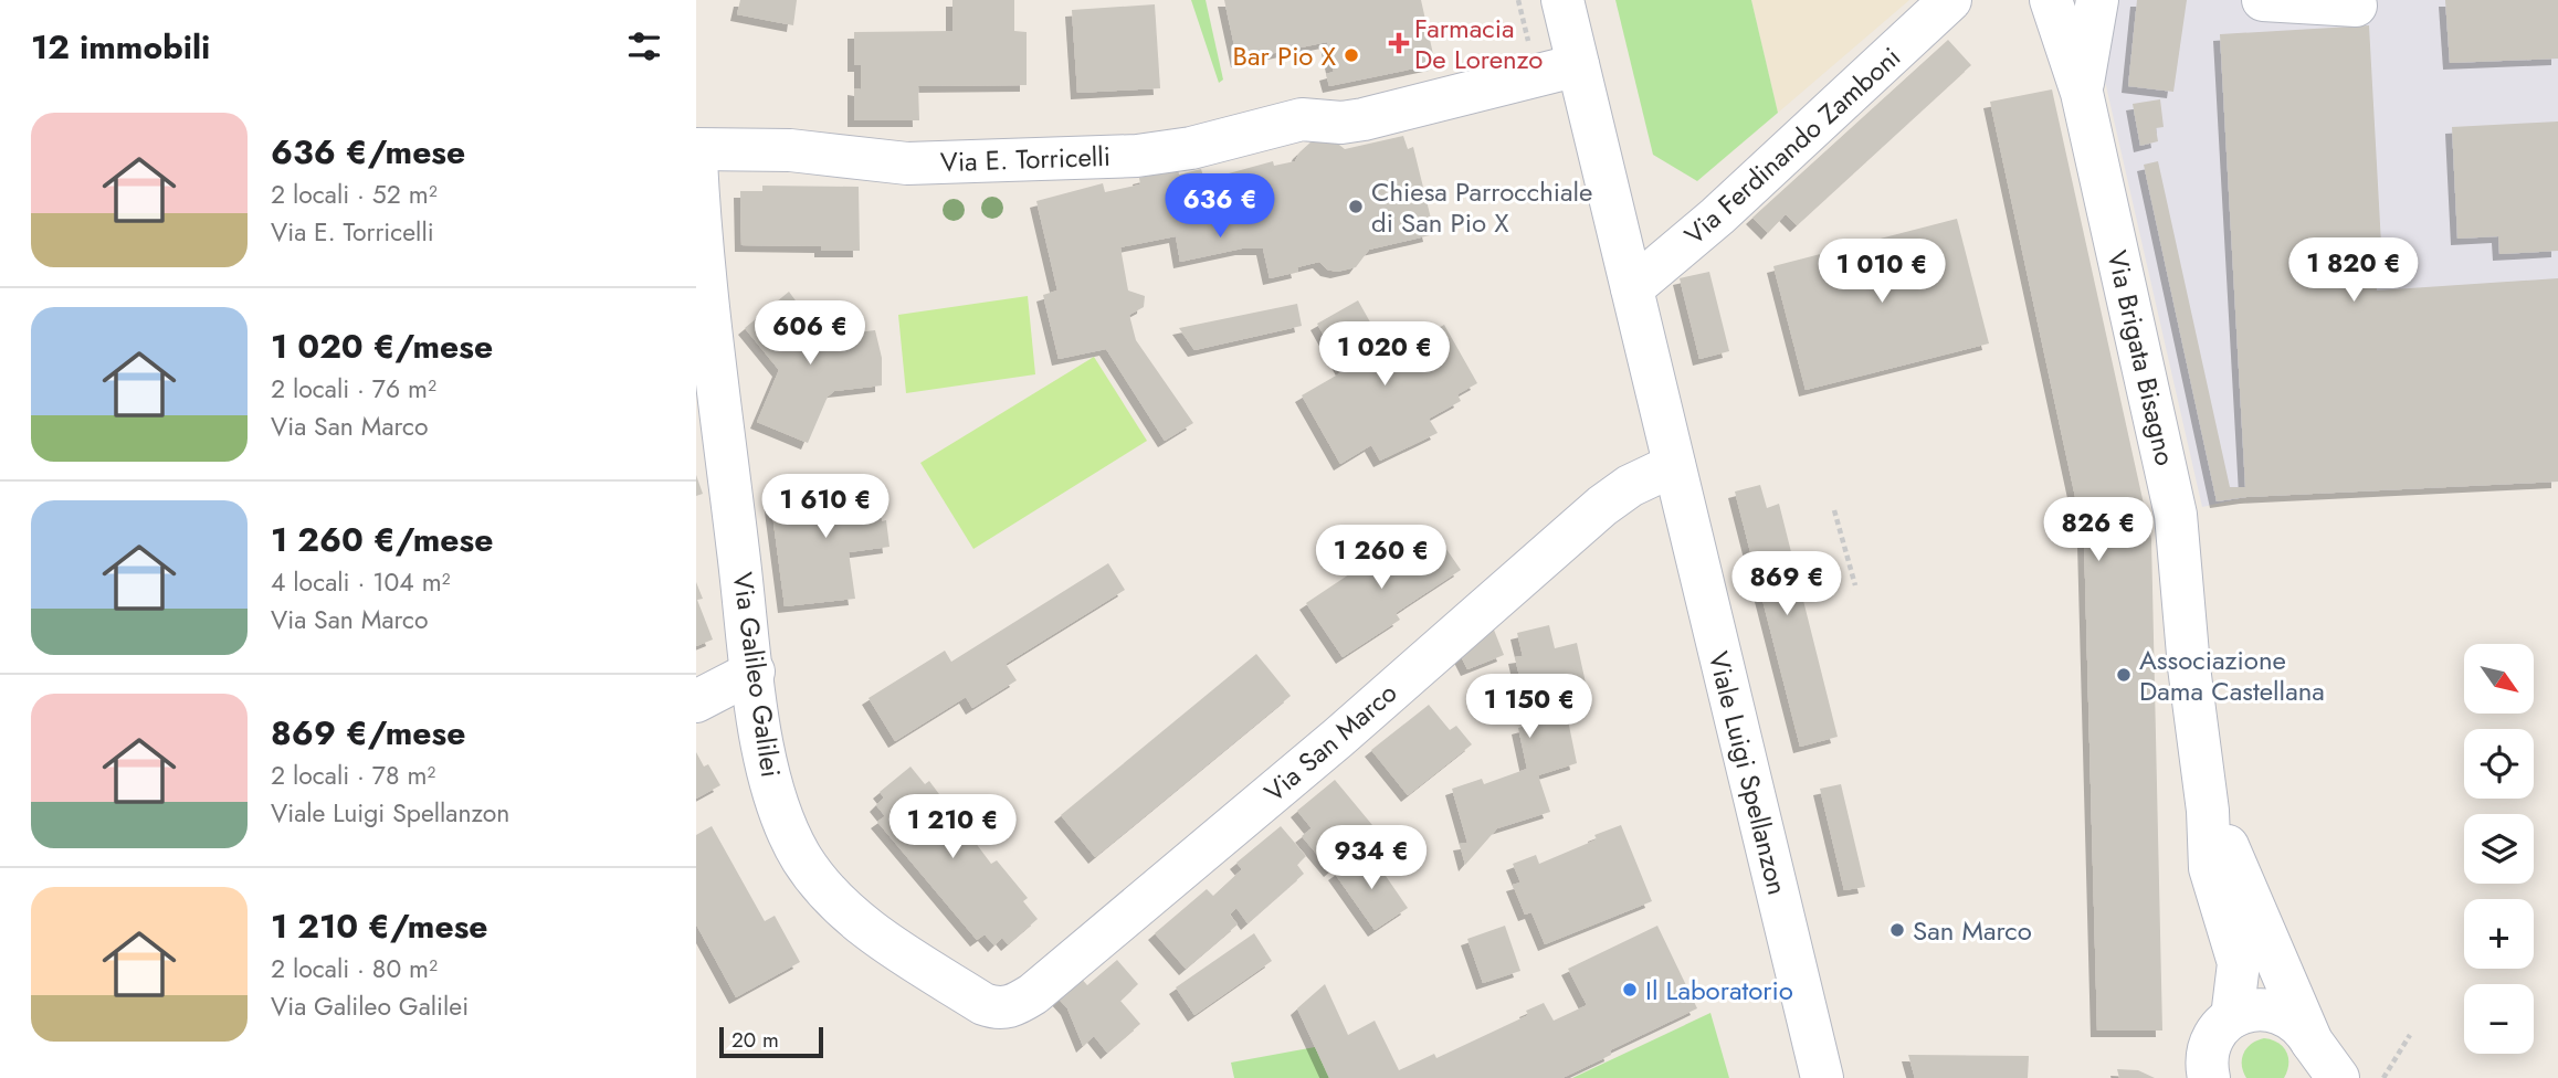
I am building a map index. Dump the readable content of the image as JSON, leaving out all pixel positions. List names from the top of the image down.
{
  "streets": {
    "street": [
      "Via Ferdinando Zamboni",
      "Via E. Torricelli",
      "Via Brigata Bisagno",
      "Via Galileo Galilei",
      "Via San Marco",
      "Viale Luigi Spellanzon"
    ]
  },
  "crossings": [
    ["Via Ferdinando Zamboni", "Viale Luigi Spellanzon"],
    ["Via E. Torricelli", "Viale Luigi Spellanzon"],
    ["Via Galileo Galilei", "Via San Marco"],
    ["Via San Marco", "Viale Luigi Spellanzon"]
  ],
  "places": {
    "health": ["Farmacia De Lorenzo"],
    "other": [
      "Bar Pio X",
      "Chiesa Parrocchiale di San Pio X",
      "Associazione Dama Castellana",
      "San Marco",
      "Il Laboratorio"
    ]
  },
  "scale_bar": "20 m",
  "north": "bottom right",
  "page": {
    "heading": "12 immobili",
    "list": [
      {
        "name": "636 €/mese",
        "note": "2 locali · 52 m² · Via E. Torricelli"
      },
      {
        "name": "1 020 €/mese",
        "note": "2 locali · 76 m² · Via San Marco"
      },
      {
        "name": "1 260 €/mese",
        "note": "4 locali · 104 m² · Via San Marco"
      },
      {
        "name": "869 €/mese",
        "note": "2 locali · 78 m² · Viale Luigi Spellanzon"
      },
      {
        "name": "1 210 €/mese",
        "note": "2 locali · 80 m² · Via Galileo Galilei"
      }
    ],
    "price": [
      "636 €",
      "1 820 €",
      "1 010 €",
      "606 €",
      "1 020 €",
      "1 610 €",
      "826 €",
      "1 260 €",
      "869 €",
      "1 150 €",
      "1 210 €",
      "934 €"
    ],
    "map_buttons": ["+", "−"],
    "scale": "20 m"
  }
}
